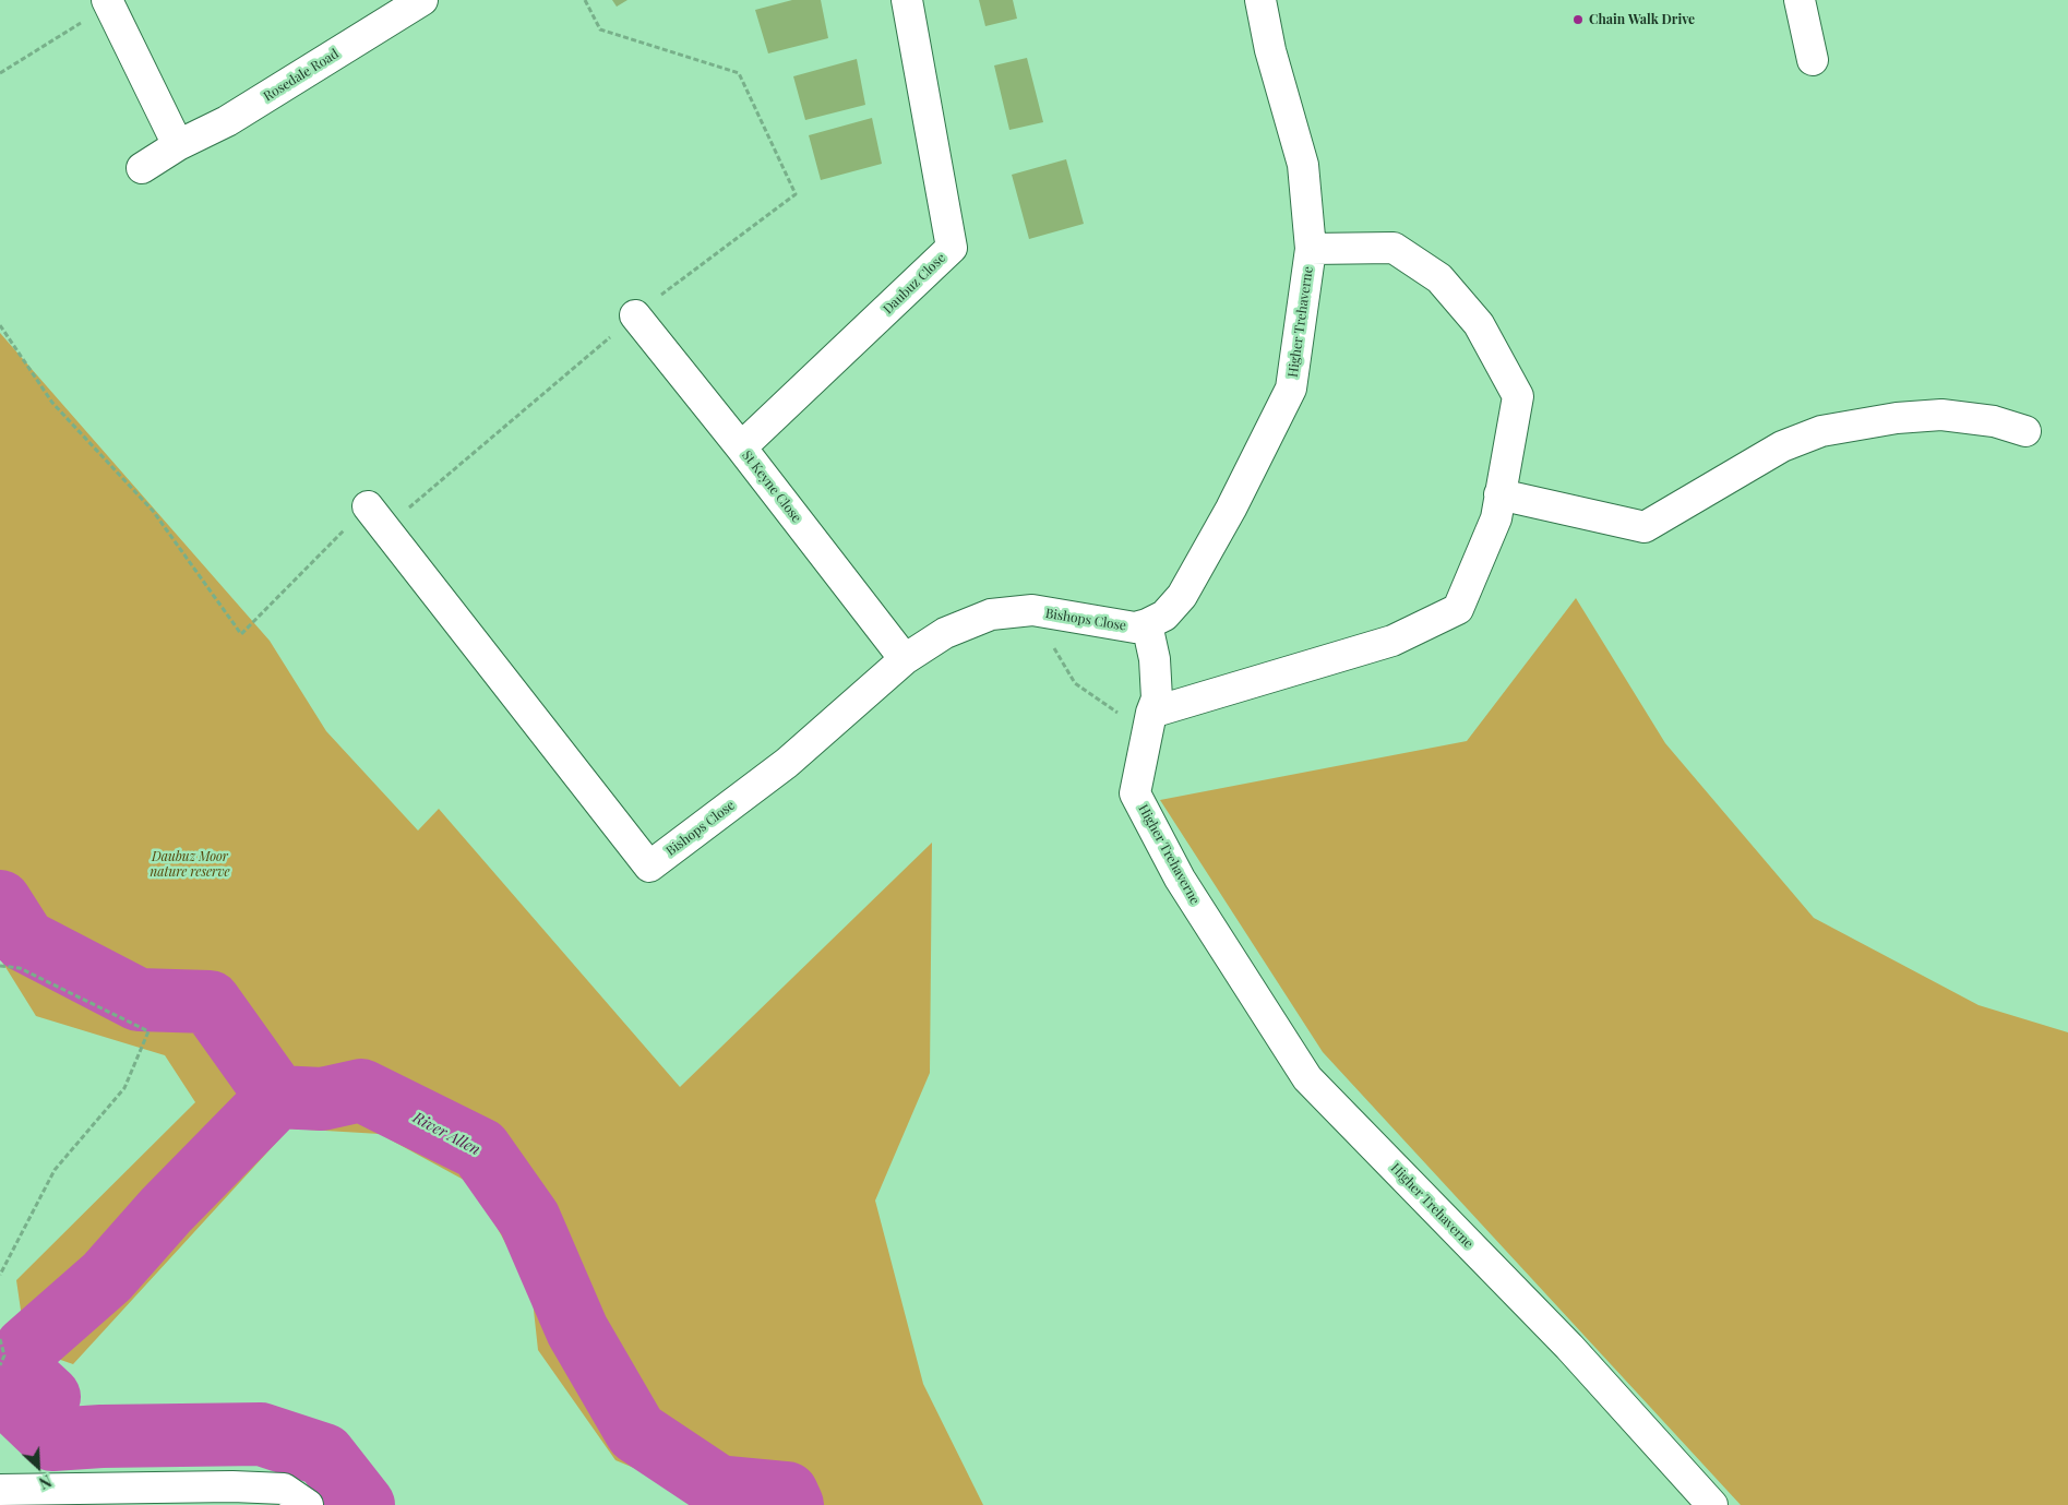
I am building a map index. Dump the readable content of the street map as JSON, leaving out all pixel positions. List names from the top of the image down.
{
  "streets": {
    "street": [
      "Rosedale Road",
      "Daubuz Close",
      "Higher Trehaverne",
      "St Keyne Close",
      "Bishops Close"
    ]
  },
  "crossings": [
    ["Daubuz Close", "St Keyne Close"],
    ["Higher Trehaverne", "Bishops Close"],
    ["St Keyne Close", "Bishops Close"]
  ],
  "water": ["River Allen"],
  "parks": ["Daubuz Moor nature reserve"],
  "places": ["Chain Walk Drive"],
  "north": "bottom right"
}
